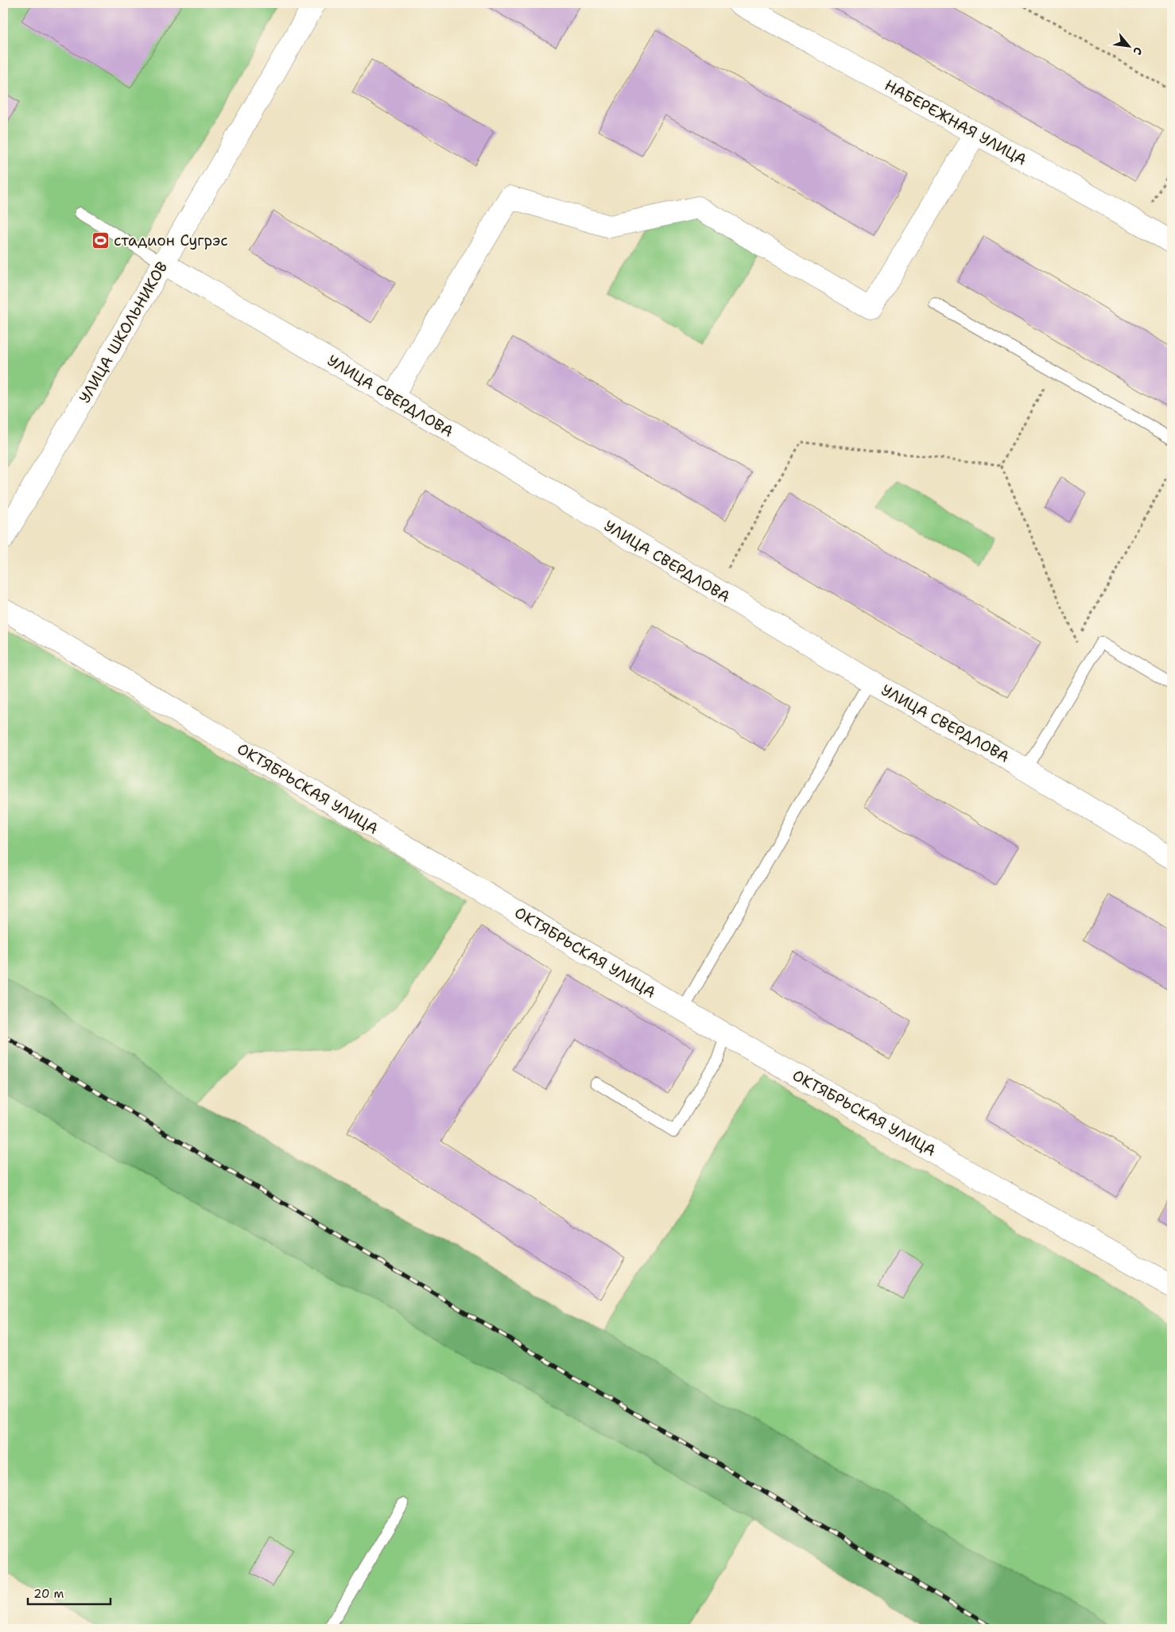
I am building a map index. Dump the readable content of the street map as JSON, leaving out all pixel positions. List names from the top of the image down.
{
  "streets": {
    "street": [
      "НАБЕРЕЖНАЯ УЛИЦА",
      "УЛИЦА ШКОЛЬНИКОВ",
      "УЛИЦА СВЕРДЛОВА",
      "ОКТЯБРЬСКАЯ УЛИЦА"
    ]
  },
  "crossings": [
    ["УЛИЦА ШКОЛЬНИКОВ", "УЛИЦА СВЕРДЛОВА"]
  ],
  "places": {
    "sports": ["стадион Сугрэс"]
  },
  "scale_bar": "20 m",
  "north": "bottom right"
}
